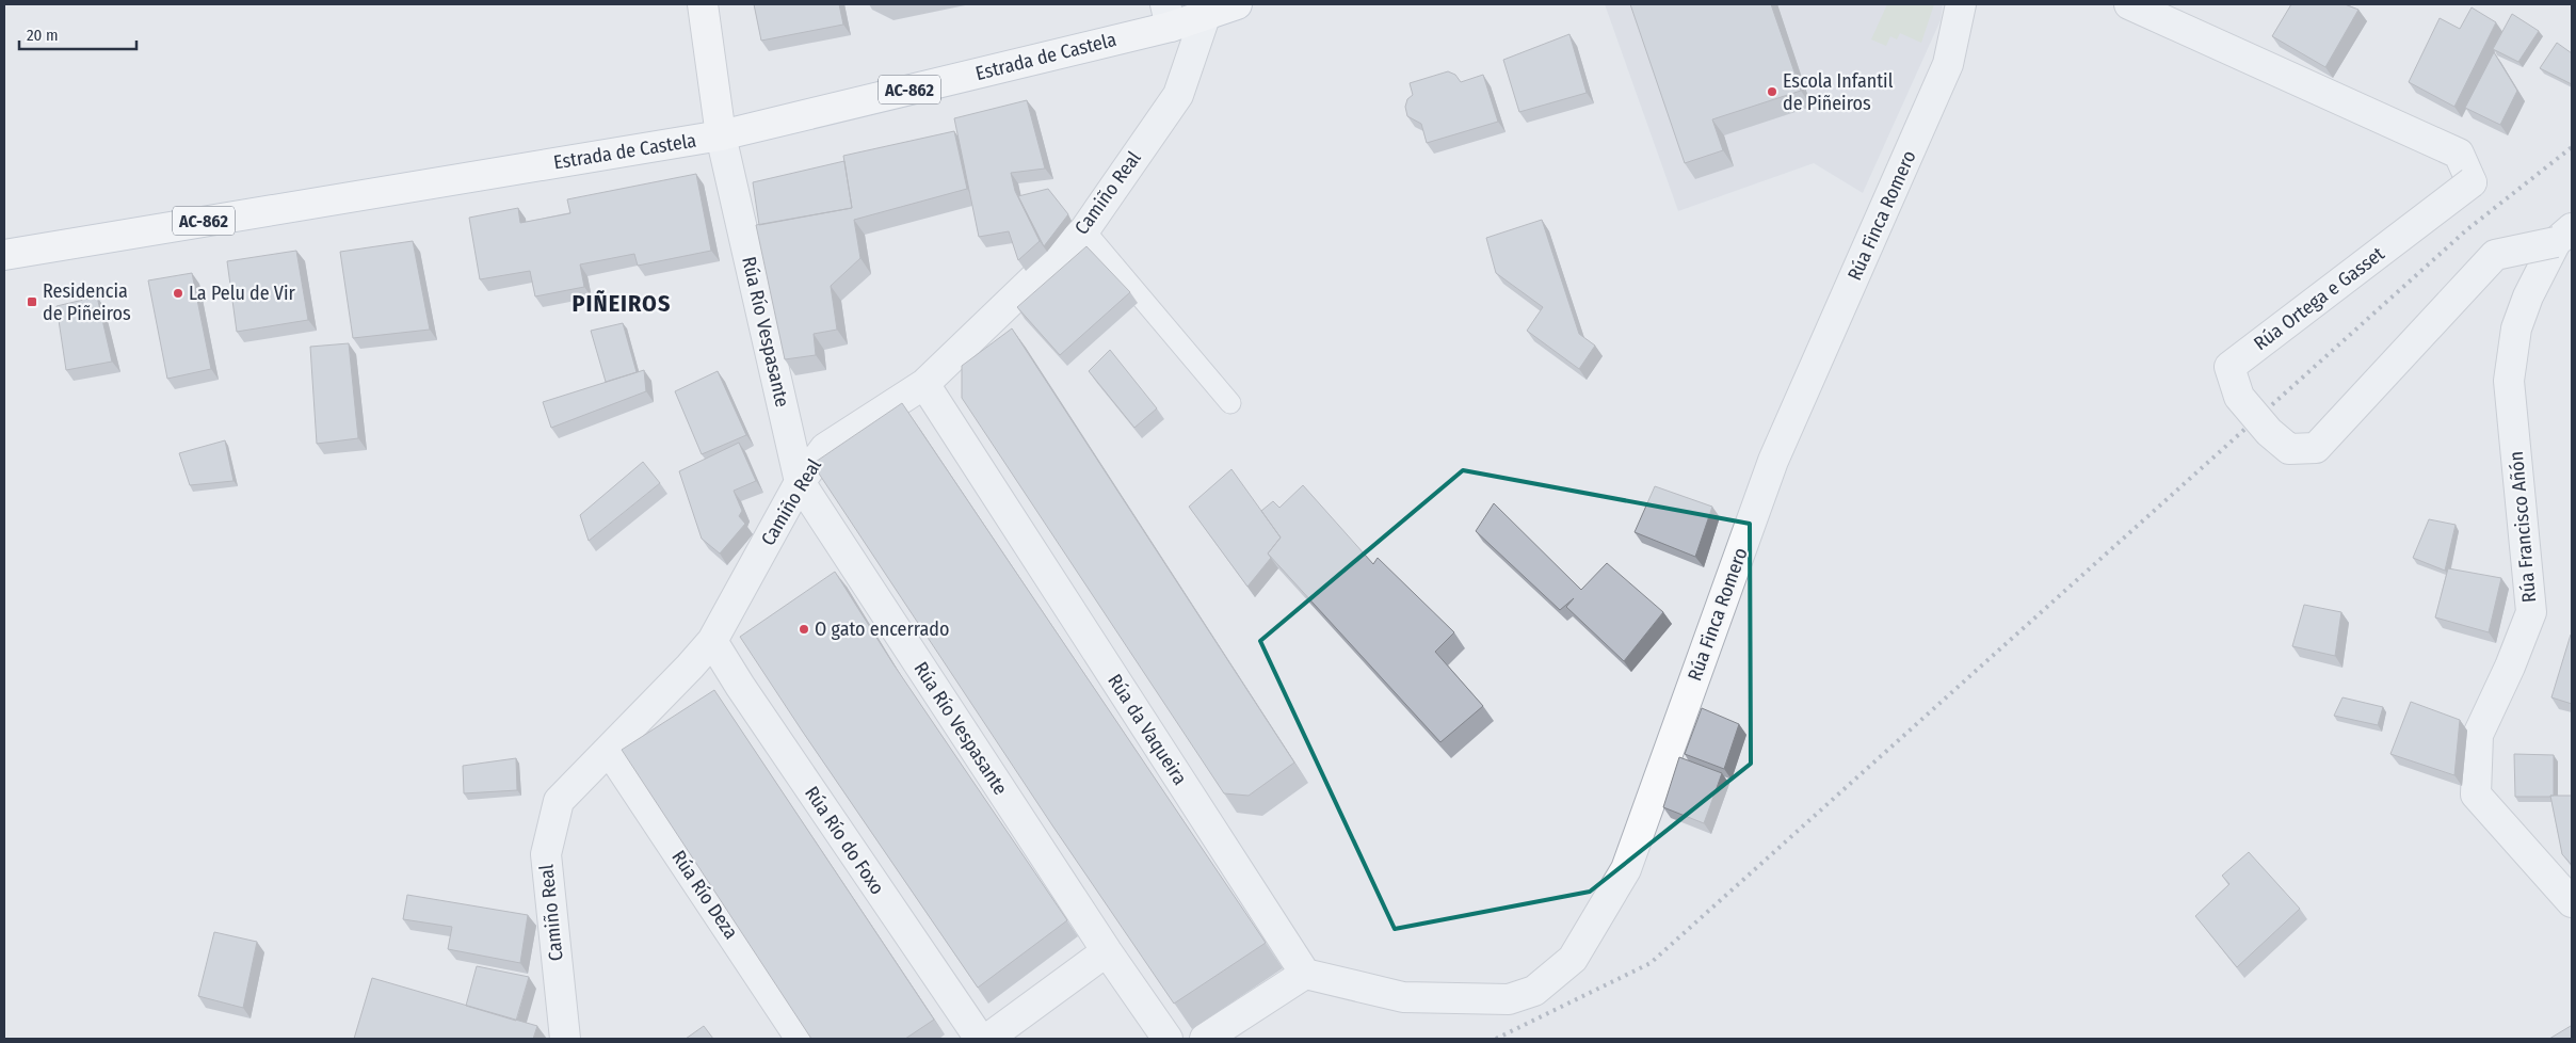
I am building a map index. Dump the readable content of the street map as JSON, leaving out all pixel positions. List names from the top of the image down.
{
  "streets": {
    "main road": ["Estrada de Castela", "AC-862"],
    "street": [
      "Camiño Real",
      "Rúa Finca Romero",
      "Rúa Ortega e Gasset",
      "Rúa Río Vespasante",
      "Rúa Francisco Añón",
      "Rúa da Vaqueira",
      "Rúa Río do Foxo",
      "Rúa Río Deza"
    ]
  },
  "crossings": [
    ["Estrada de Castela", "Camiño Real"],
    ["Estrada de Castela", "Rúa Río Vespasante"],
    ["Camiño Real", "Rúa Río Vespasante"],
    ["Camiño Real", "Rúa da Vaqueira"],
    ["Camiño Real", "Rúa Río do Foxo"],
    ["Camiño Real", "Rúa Río Deza"],
    ["Rúa Finca Romero", "Rúa da Vaqueira"],
    ["Rúa Ortega e Gasset", "Rúa Francisco Añón"]
  ],
  "districts": ["PIÑEIROS"],
  "places": {
    "other": ["Escola Infantil de Piñeiros", "La Pelu de Vir", "O gato encerrado"],
    "transit": ["Residencia de Piñeiros"]
  },
  "scale_bar": "20 m"
}
